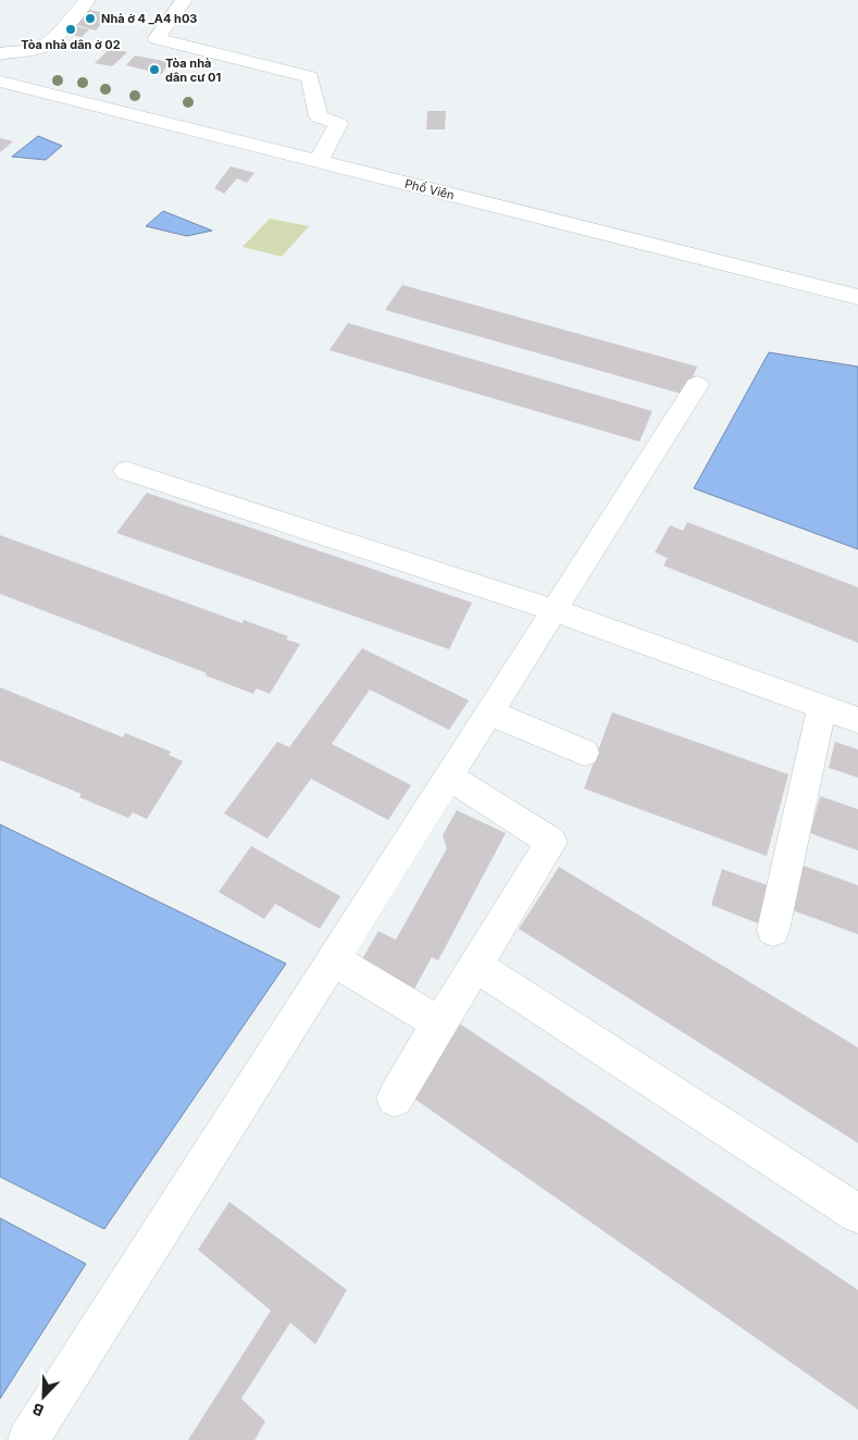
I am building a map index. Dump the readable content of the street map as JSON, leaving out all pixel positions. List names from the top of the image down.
{
  "streets": {
    "street": ["Phố Viên"]
  },
  "places": ["Nhà ở 4 _A4 h03", "Tòa nhà dân ở 02", "Tòa nhà dân cư 01"],
  "north": "bottom left"
}
